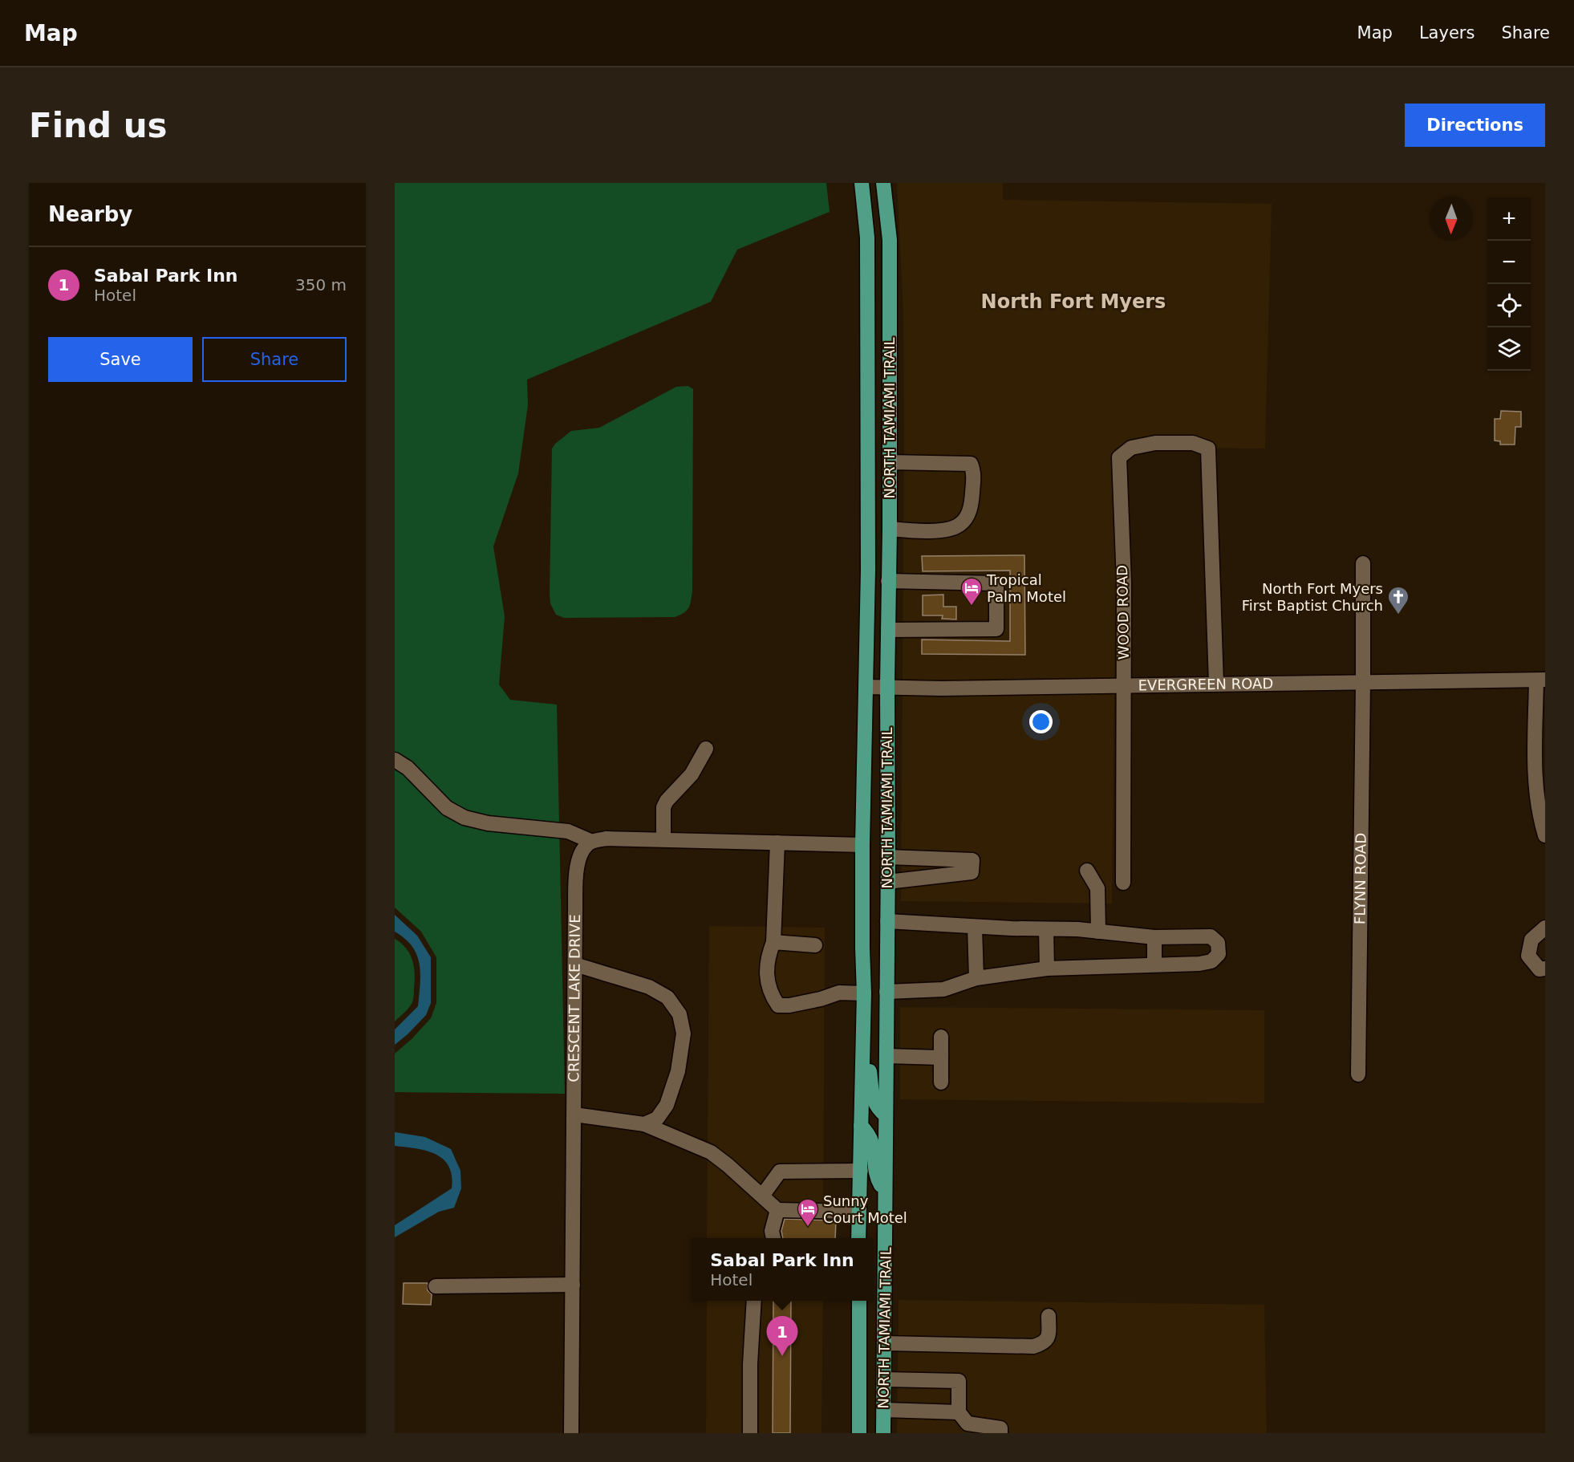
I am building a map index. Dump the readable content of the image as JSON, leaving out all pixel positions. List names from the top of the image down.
{
  "streets": {
    "main road": ["NORTH TAMIAMI TRAIL"],
    "street": [
      "WOOD ROAD",
      "EVERGREEN ROAD",
      "FLYNN ROAD",
      "CRESCENT LAKE DRIVE"
    ]
  },
  "crossings": [
    ["NORTH TAMIAMI TRAIL", "EVERGREEN ROAD"],
    ["WOOD ROAD", "EVERGREEN ROAD"],
    ["EVERGREEN ROAD", "FLYNN ROAD"]
  ],
  "districts": ["North Fort Myers"],
  "places": {
    "hotel": ["Tropical Palm Motel", "Sunny Court Motel"],
    "church": ["North Fort Myers First Baptist Church"]
  },
  "north": "bottom",
  "page": {
    "header": "Map",
    "nav": ["Map", "Layers", "Share"],
    "buttons": [
      "Directions",
      ["Save", "Share"]
    ],
    "title": "Find us",
    "heading": "Nearby",
    "map_buttons": ["+", "−"],
    "list": [
      {
        "mark": "1",
        "name": "Sabal Park Inn",
        "note": "Hotel",
        "value": "350 m"
      }
    ],
    "popup": ["Sabal Park Inn", "Hotel"],
    "pins": "1"
  }
}
